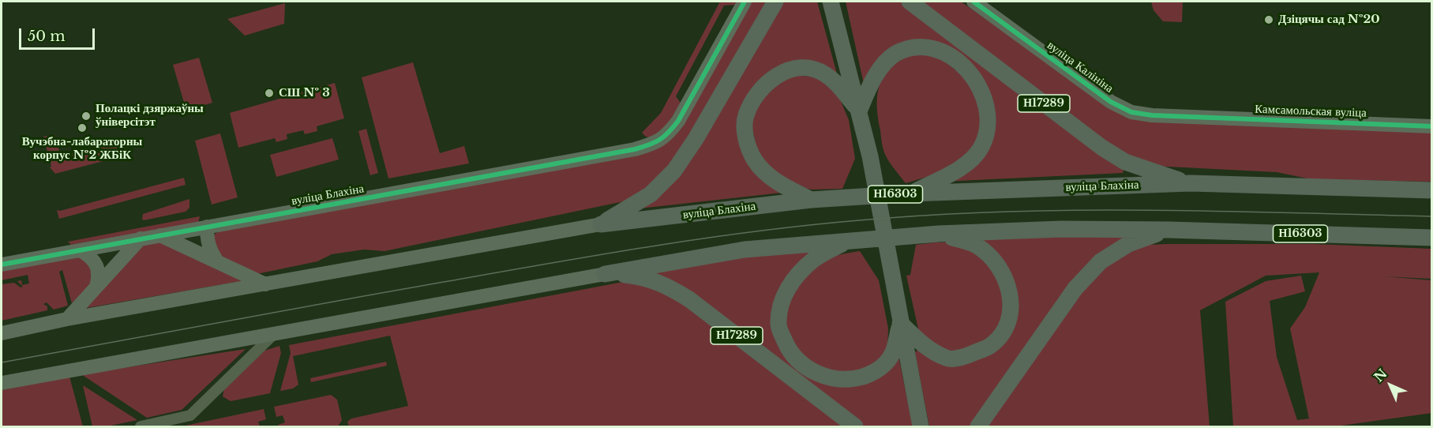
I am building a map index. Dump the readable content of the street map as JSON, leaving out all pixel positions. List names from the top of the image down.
{
  "streets": {
    "main road": [
      "вуліца Калініна",
      "Н17289",
      "Камсамольская вуліца",
      "вуліца Блахіна",
      "Н16303"
    ]
  },
  "crossings": [
    ["вуліца Калініна", "Камсамольская вуліца"],
    ["Н17289", "вуліца Блахіна"],
    ["Н17289", "Н16303"],
    ["вуліца Блахіна", "Н16303"]
  ],
  "places": [
    "Дзіцячы сад №20",
    "СШ № 3",
    "Полацкі дзяржаўны ўніверсітэт",
    "Вучэбна-лабараторны корпус №2 ЖБіК"
  ],
  "scale_bar": "50 m",
  "north": "top left"
}
